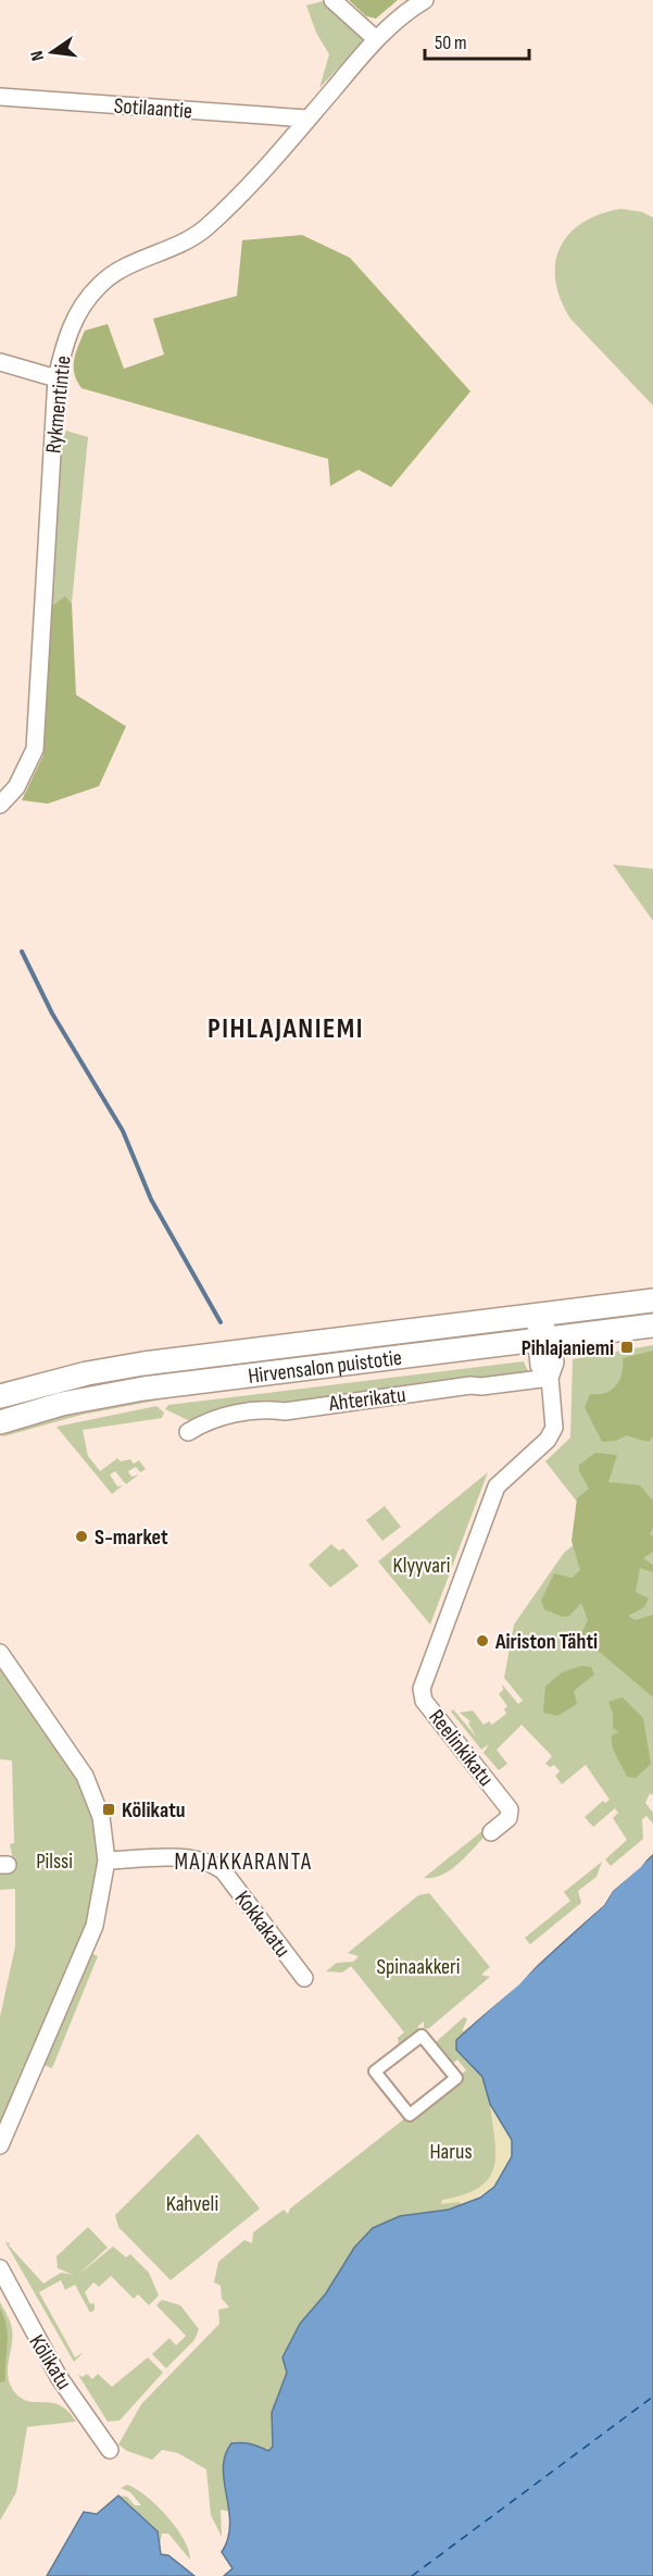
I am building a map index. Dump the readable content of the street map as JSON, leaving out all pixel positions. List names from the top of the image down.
{
  "streets": {
    "main road": ["Hirvensalon puistotie"],
    "street": [
      "Sotilaantie",
      "Rykmentintie",
      "Ahterikatu",
      "Reelinkikatu",
      "Kokkakatu",
      "Kölikatu"
    ]
  },
  "crossings": [
    ["Sotilaantie", "Rykmentintie"],
    ["Hirvensalon puistotie", "Reelinkikatu"],
    ["Ahterikatu", "Reelinkikatu"]
  ],
  "districts": ["PIHLAJANIEMI", "MAJAKKARANTA"],
  "parks": [
    "Klyyvari",
    "Pilssi",
    "Spinaakkeri",
    "Harus",
    "Kahveli"
  ],
  "places": {
    "transit": ["Pihlajaniemi", "Kölikatu"],
    "other": ["S-market", "Airiston Tähti"]
  },
  "scale_bar": "50 m",
  "north": "left"
}
